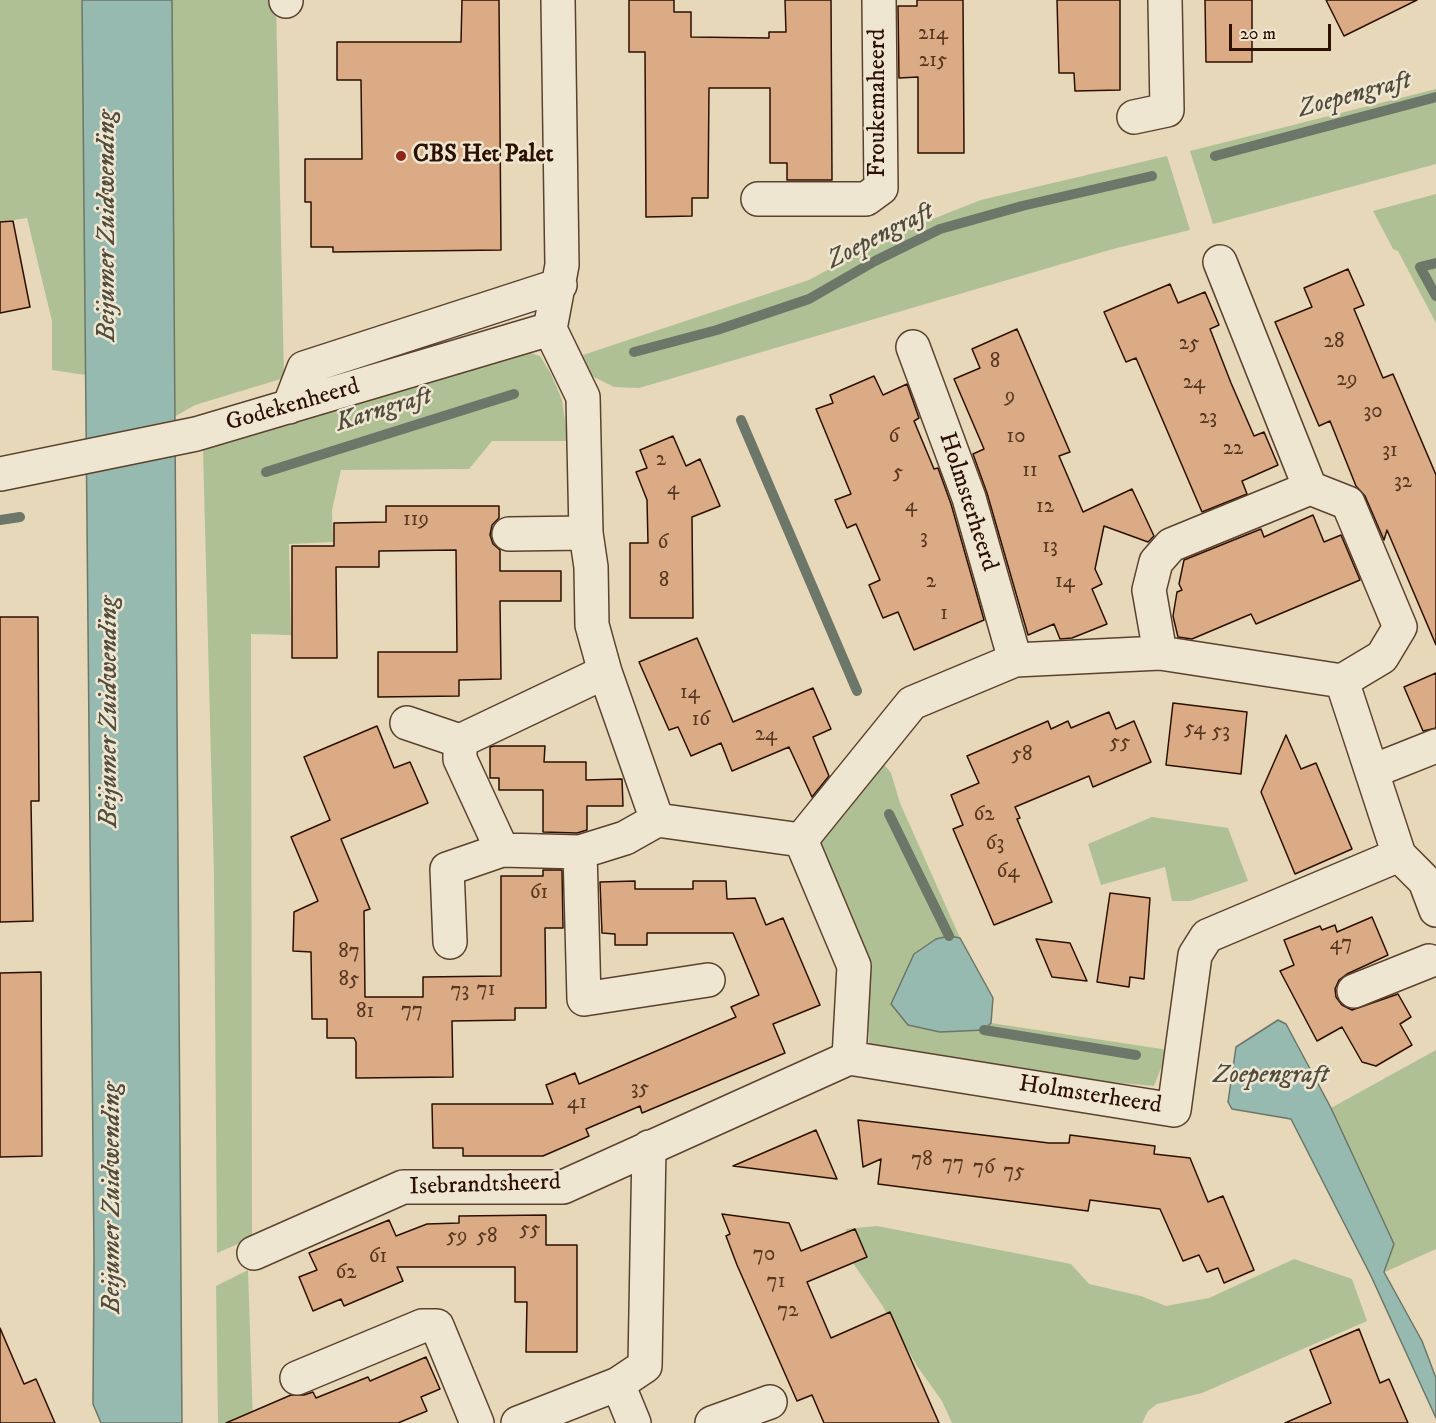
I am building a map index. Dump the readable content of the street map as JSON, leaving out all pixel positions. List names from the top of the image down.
{
  "streets": {
    "street": [
      "Froukemaheerd",
      "Godekenheerd",
      "Holmsterheerd",
      "Isebrandtsheerd"
    ]
  },
  "crossings": [
    ["Holmsterheerd", "Isebrandtsheerd"]
  ],
  "water": ["Zoepengraft", "Beijumer Zuidwending", "Karngraft"],
  "places": ["CBS Het Palet"],
  "house_numbers": [
    "214",
    "215",
    "28",
    "25",
    "8",
    "29",
    "24",
    "9",
    "30",
    "23",
    "6",
    "10",
    "22",
    "31",
    "2",
    "11",
    "5",
    "32",
    "4",
    "4",
    "12",
    "119",
    "3",
    "6",
    "13",
    "8",
    "2",
    "14",
    "1",
    "14",
    "16",
    "54",
    "53",
    "24",
    "55",
    "58",
    "62",
    "63",
    "64",
    "61",
    "47",
    "87",
    "85",
    "71",
    "73",
    "77",
    "81",
    "35",
    "41",
    "78",
    "77",
    "76",
    "75",
    "55",
    "59",
    "58",
    "70",
    "61",
    "62",
    "71",
    "72"
  ],
  "scale_bar": "20 m"
}
